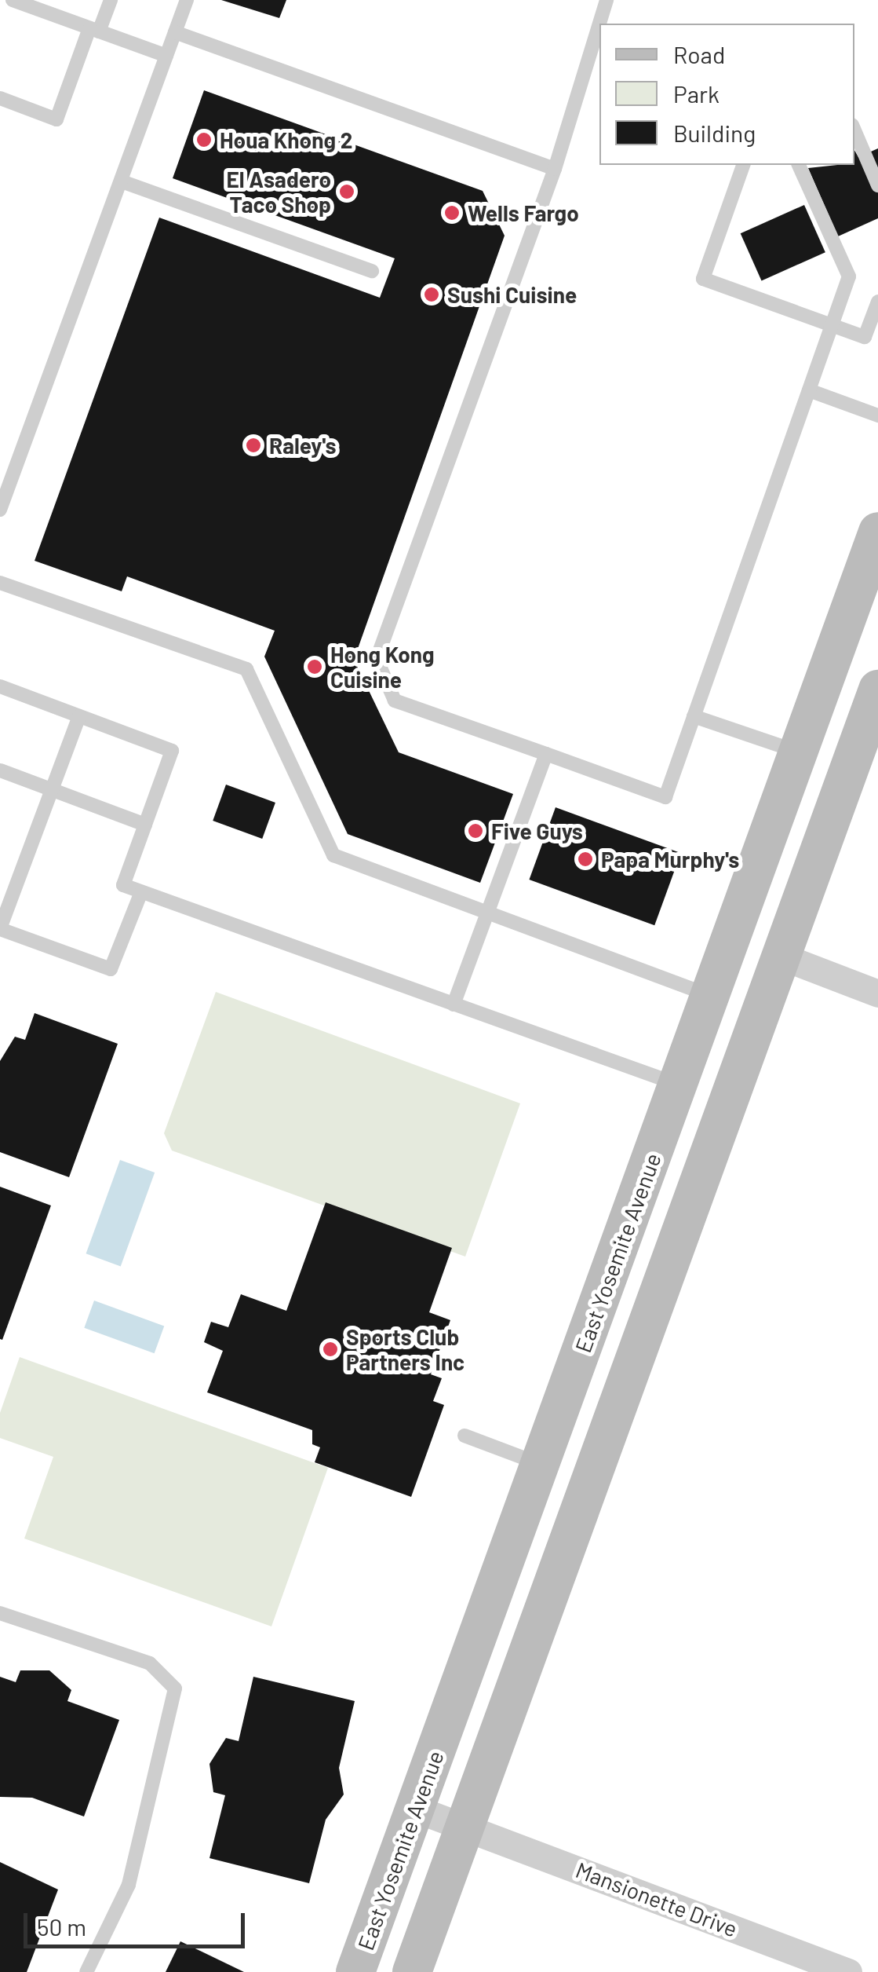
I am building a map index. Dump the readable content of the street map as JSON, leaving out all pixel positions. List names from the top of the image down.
{
  "streets": {
    "main road": ["East Yosemite Avenue"],
    "street": ["Mansionette Drive"]
  },
  "crossings": [
    ["East Yosemite Avenue", "Mansionette Drive"]
  ],
  "places": [
    "Houa Khong 2",
    "El Asadero Taco Shop",
    "Wells Fargo",
    "Sushi Cuisine",
    "Raley's",
    "Hong Kong Cuisine",
    "Five Guys",
    "Papa Murphy's",
    "Sports Club Partners Inc"
  ],
  "legend": ["Road", "Park", "Building"],
  "scale_bar": "50 m"
}
